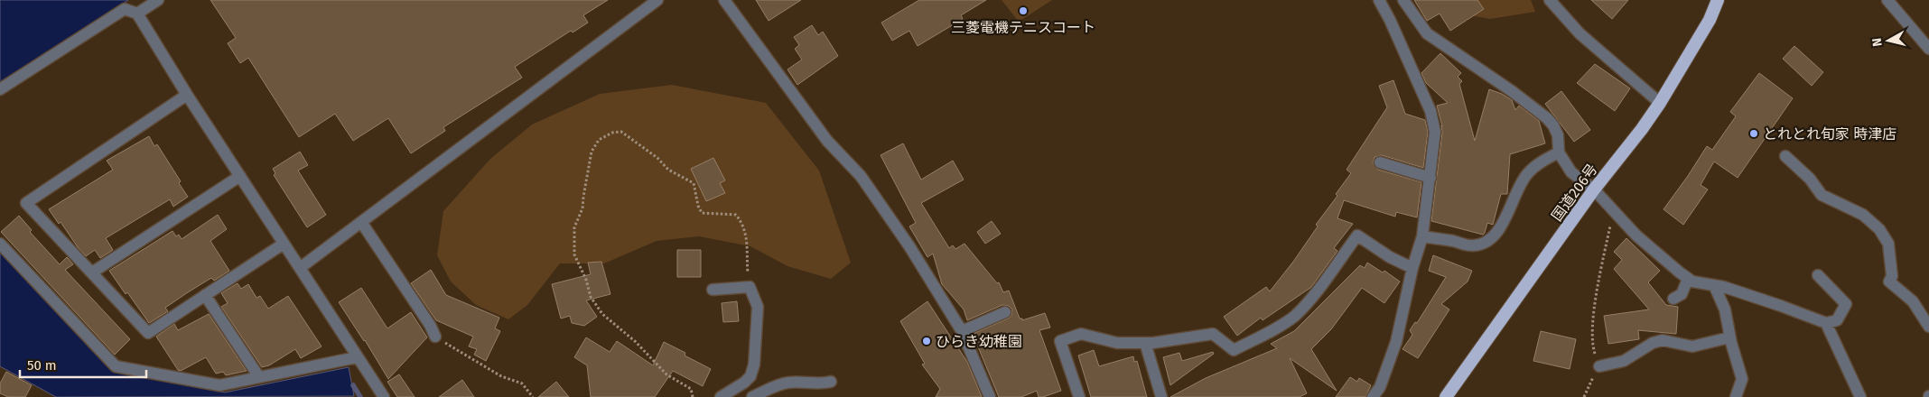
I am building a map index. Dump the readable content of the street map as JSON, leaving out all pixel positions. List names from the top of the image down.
{
  "streets": {
    "highway": ["国道206号"]
  },
  "places": ["三菱電機テニスコート", "とれとれ旬家 時津店", "ひらき幼稚園"],
  "scale_bar": "50 m",
  "north": "left"
}
